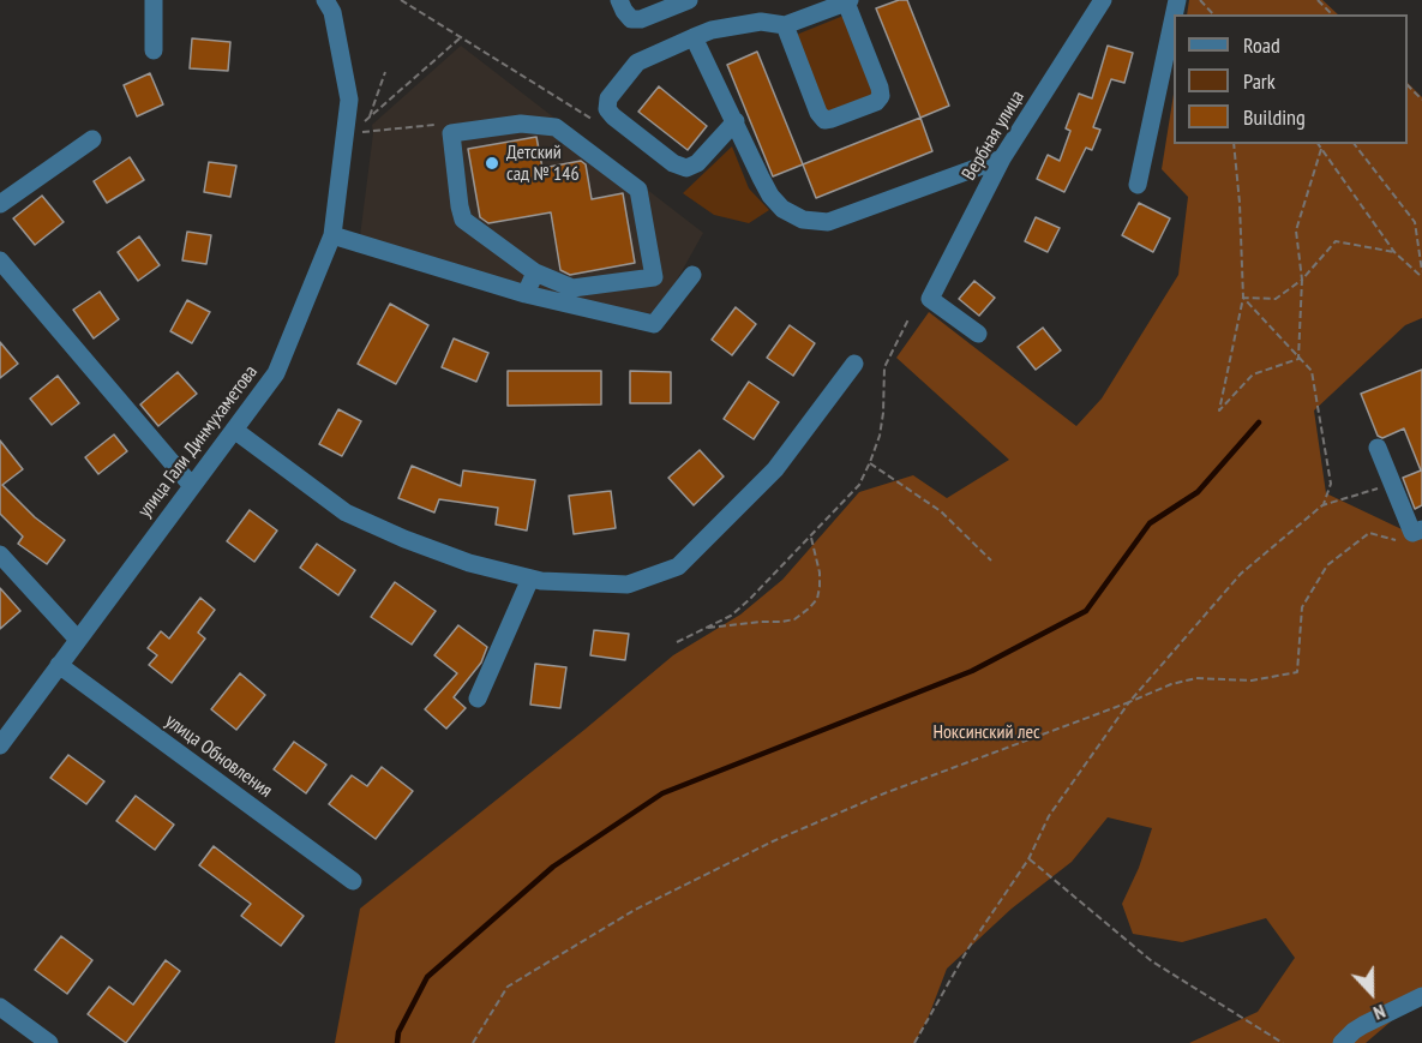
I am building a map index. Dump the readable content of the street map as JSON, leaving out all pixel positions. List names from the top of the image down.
{
  "streets": {
    "street": ["Вербная улица", "улица Гали Динмухаметова", "улица Обновления"]
  },
  "crossings": [
    ["улица Гали Динмухаметова", "улица Обновления"]
  ],
  "parks": ["Ноксинский лес"],
  "places": ["Детский сад № 146"],
  "legend": ["Road", "Park", "Building"],
  "north": "bottom"
}
